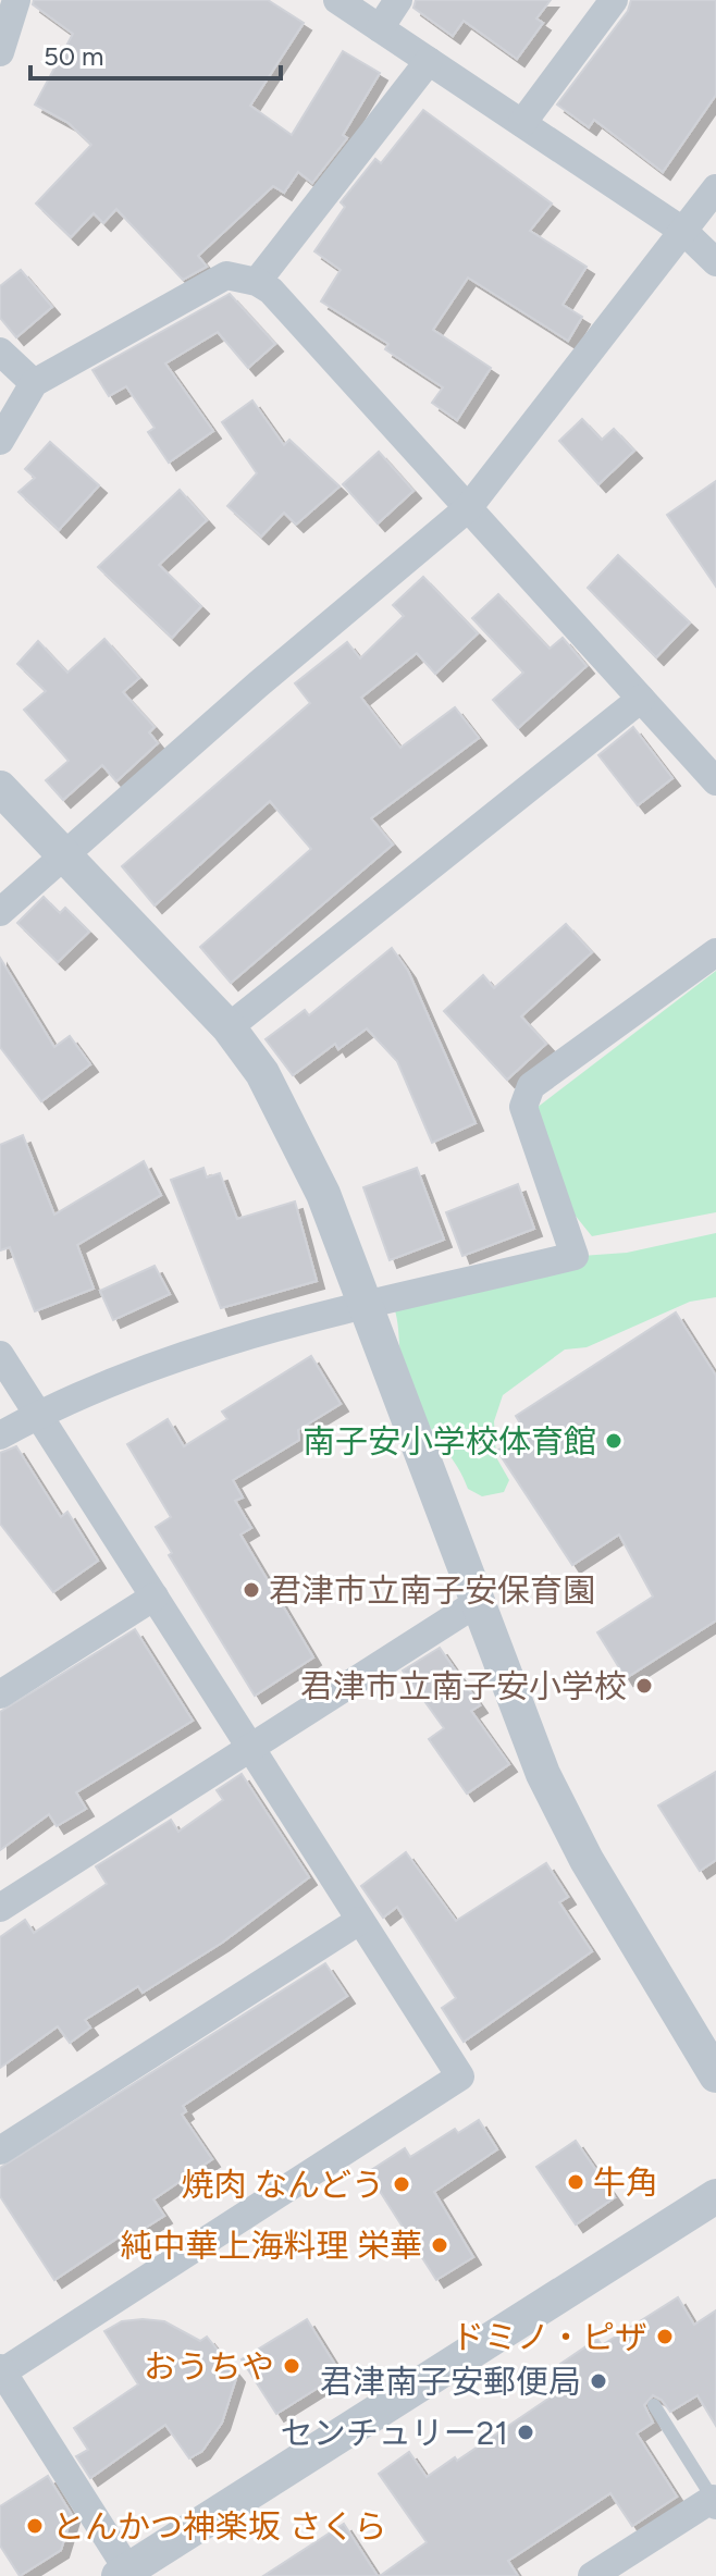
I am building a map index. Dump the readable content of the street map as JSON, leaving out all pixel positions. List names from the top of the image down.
{
  "places": [
    "南子安小学校体育館",
    "君津市立南子安保育園",
    "君津市立南子安小学校",
    "牛角",
    "焼肉 なんどう",
    "純中華上海料理 栄華",
    "ドミノ・ピザ",
    "おうちや",
    "君津南子安郵便局",
    "センチュリー21",
    "とんかつ神楽坂 さくら"
  ],
  "scale_bar": "50 m"
}
